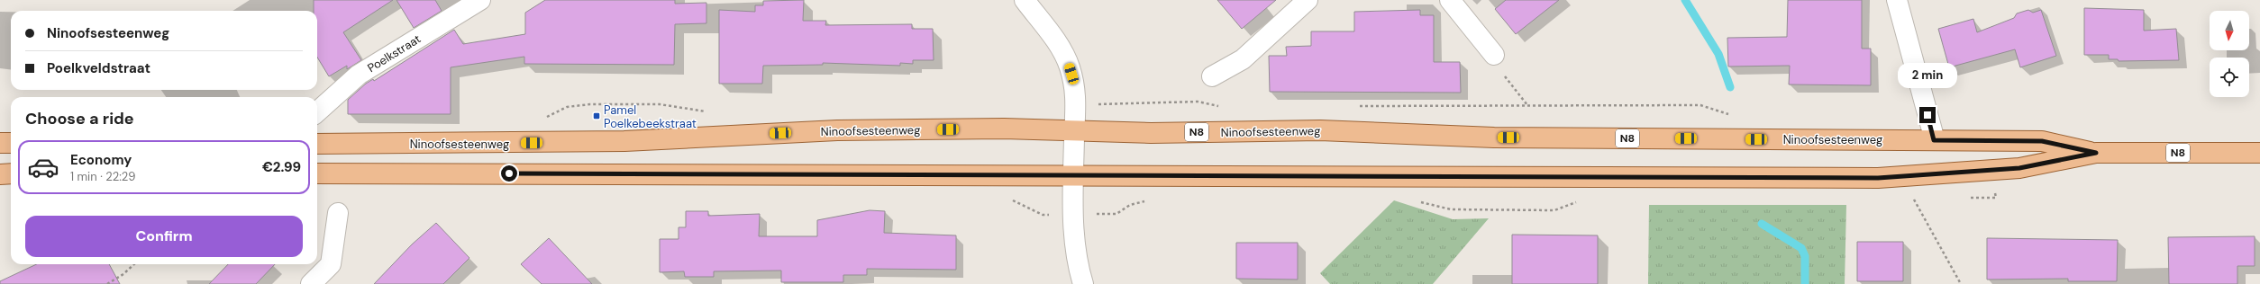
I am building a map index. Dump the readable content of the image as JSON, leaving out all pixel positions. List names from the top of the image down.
{
  "streets": {
    "main road": ["Ninoofsesteenweg", "N8"],
    "street": ["Poelkstraat"]
  },
  "places": {
    "transit": ["Pamel Poelkebeekstraat"]
  },
  "north": "bottom",
  "page": {
    "banner": ["Ninoofsesteenweg", "Poelkveldstraat"],
    "bubble": "2 min",
    "heading": "Choose a ride",
    "list": [
      {
        "name": "Economy",
        "note": "1 min · 22:29",
        "value": "€2.99"
      }
    ],
    "buttons": "Confirm"
  }
}
